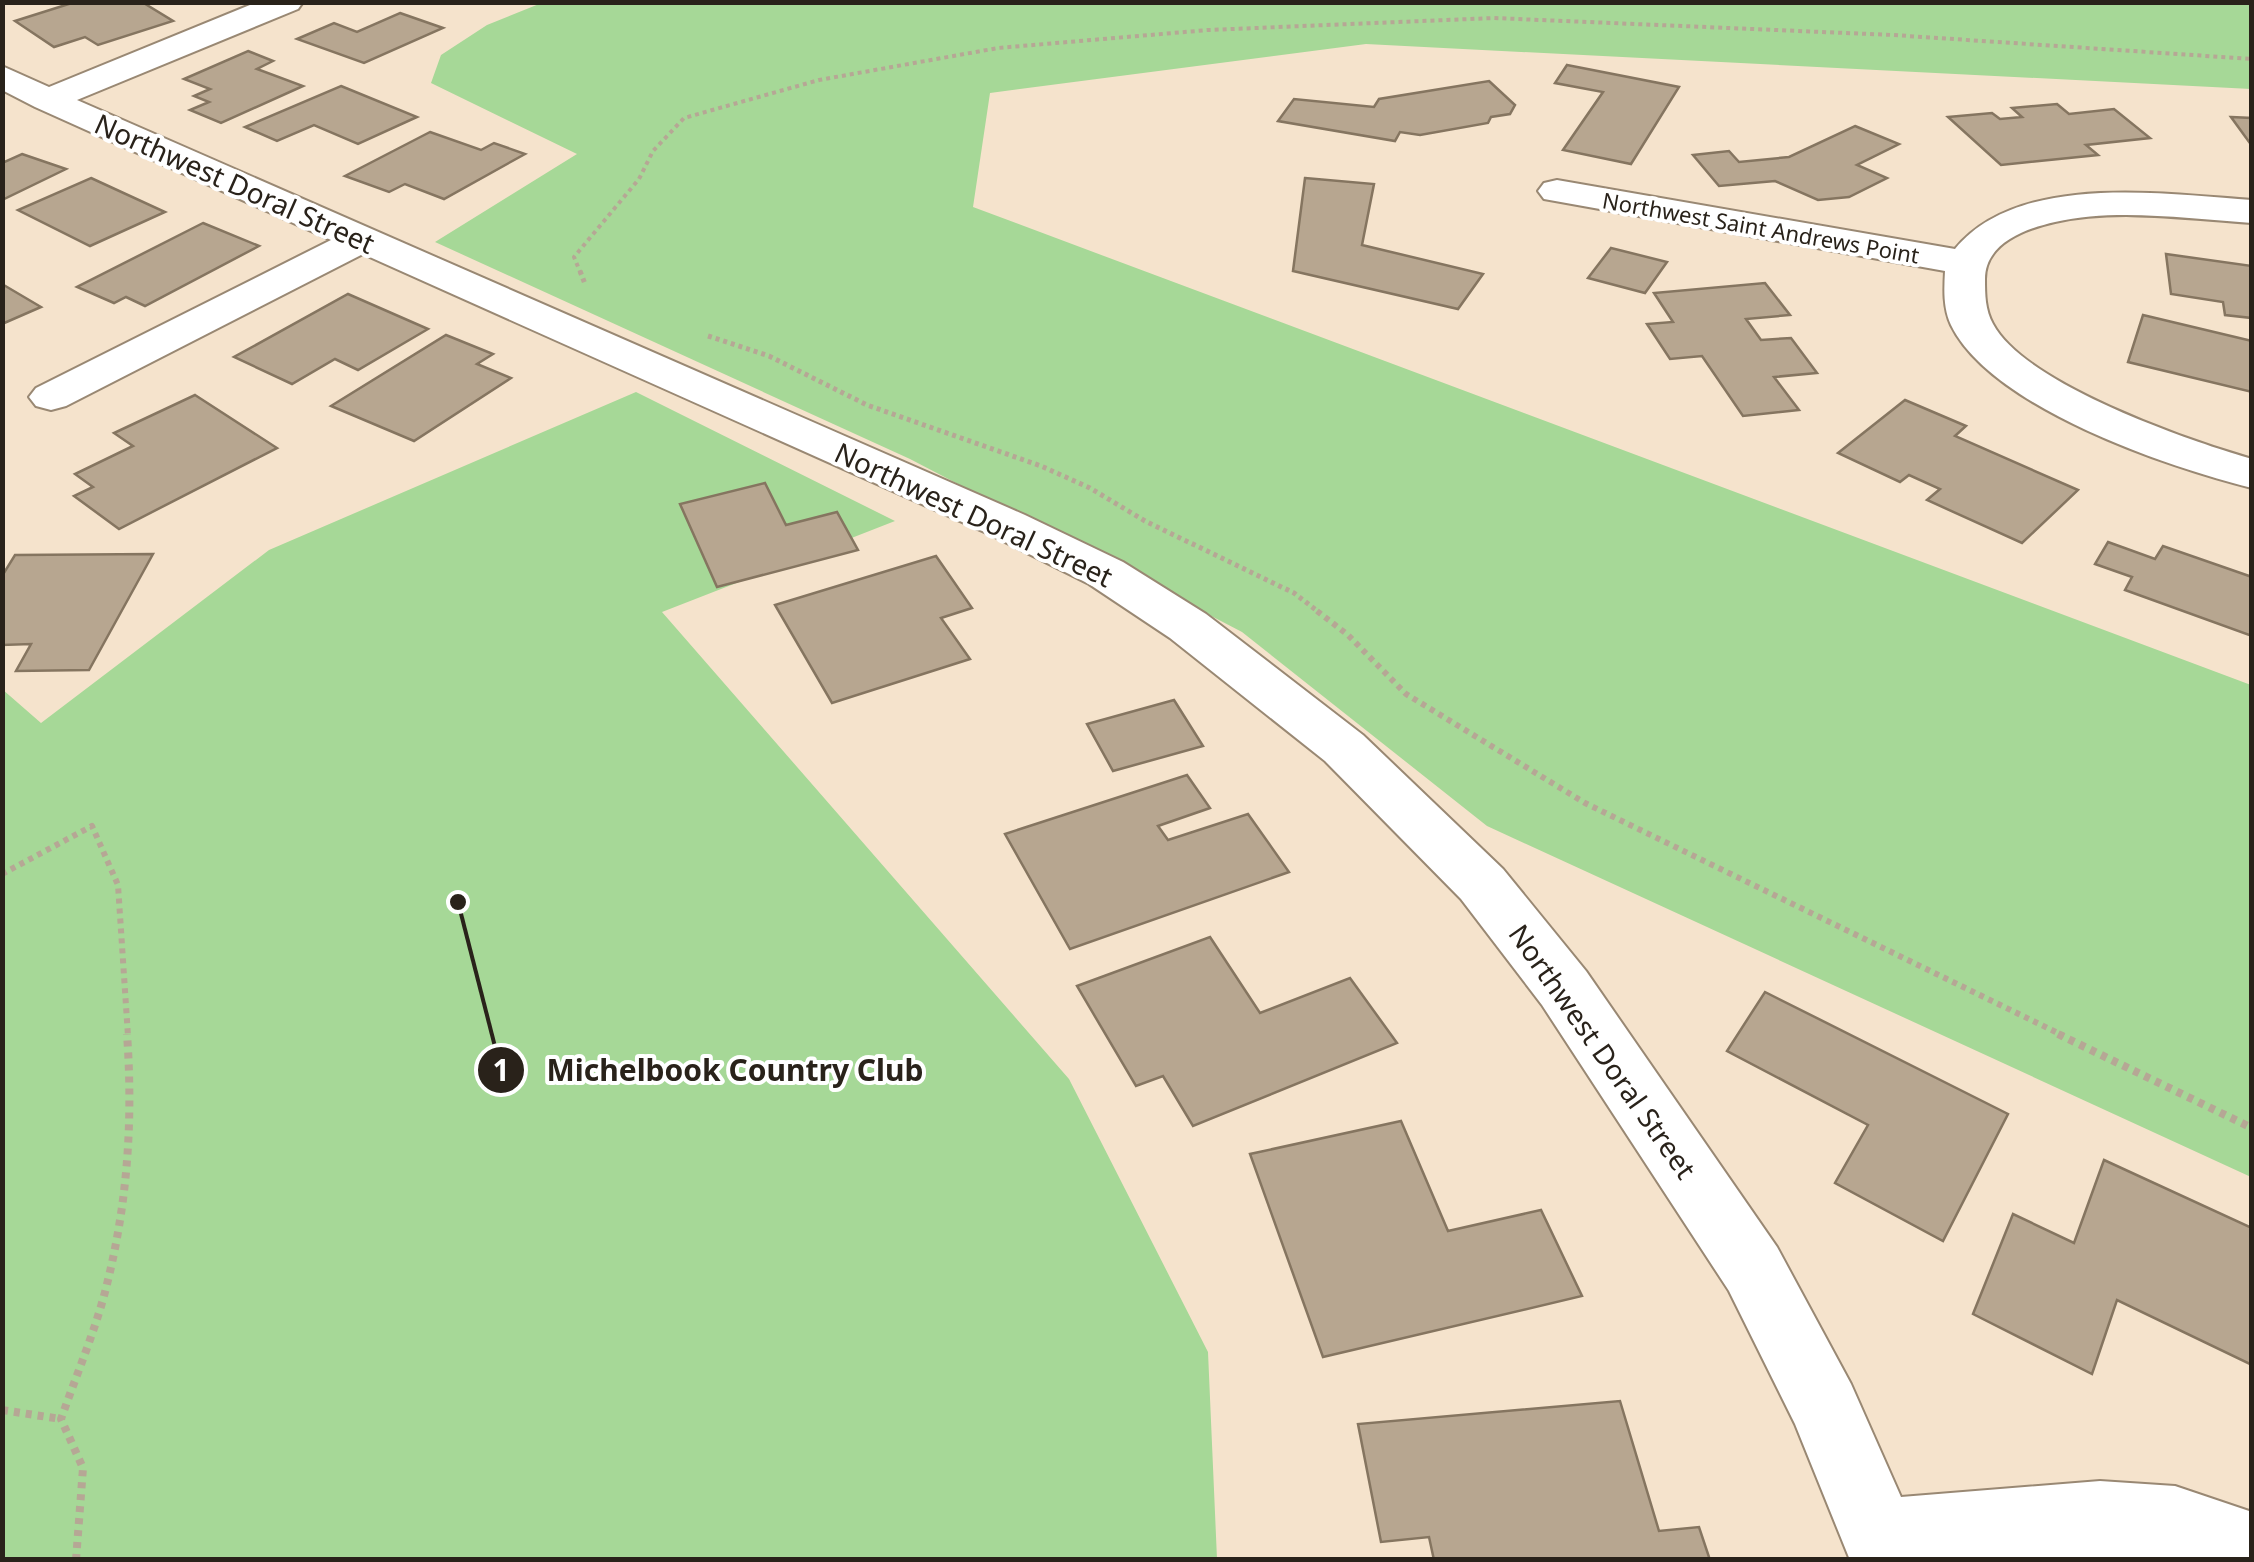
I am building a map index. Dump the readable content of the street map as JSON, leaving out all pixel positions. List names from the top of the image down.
{
  "streets": {
    "street": ["Northwest Doral Street", "Northwest Saint Andrews Point"]
  },
  "places": ["Michelbook Country Club"]
}
